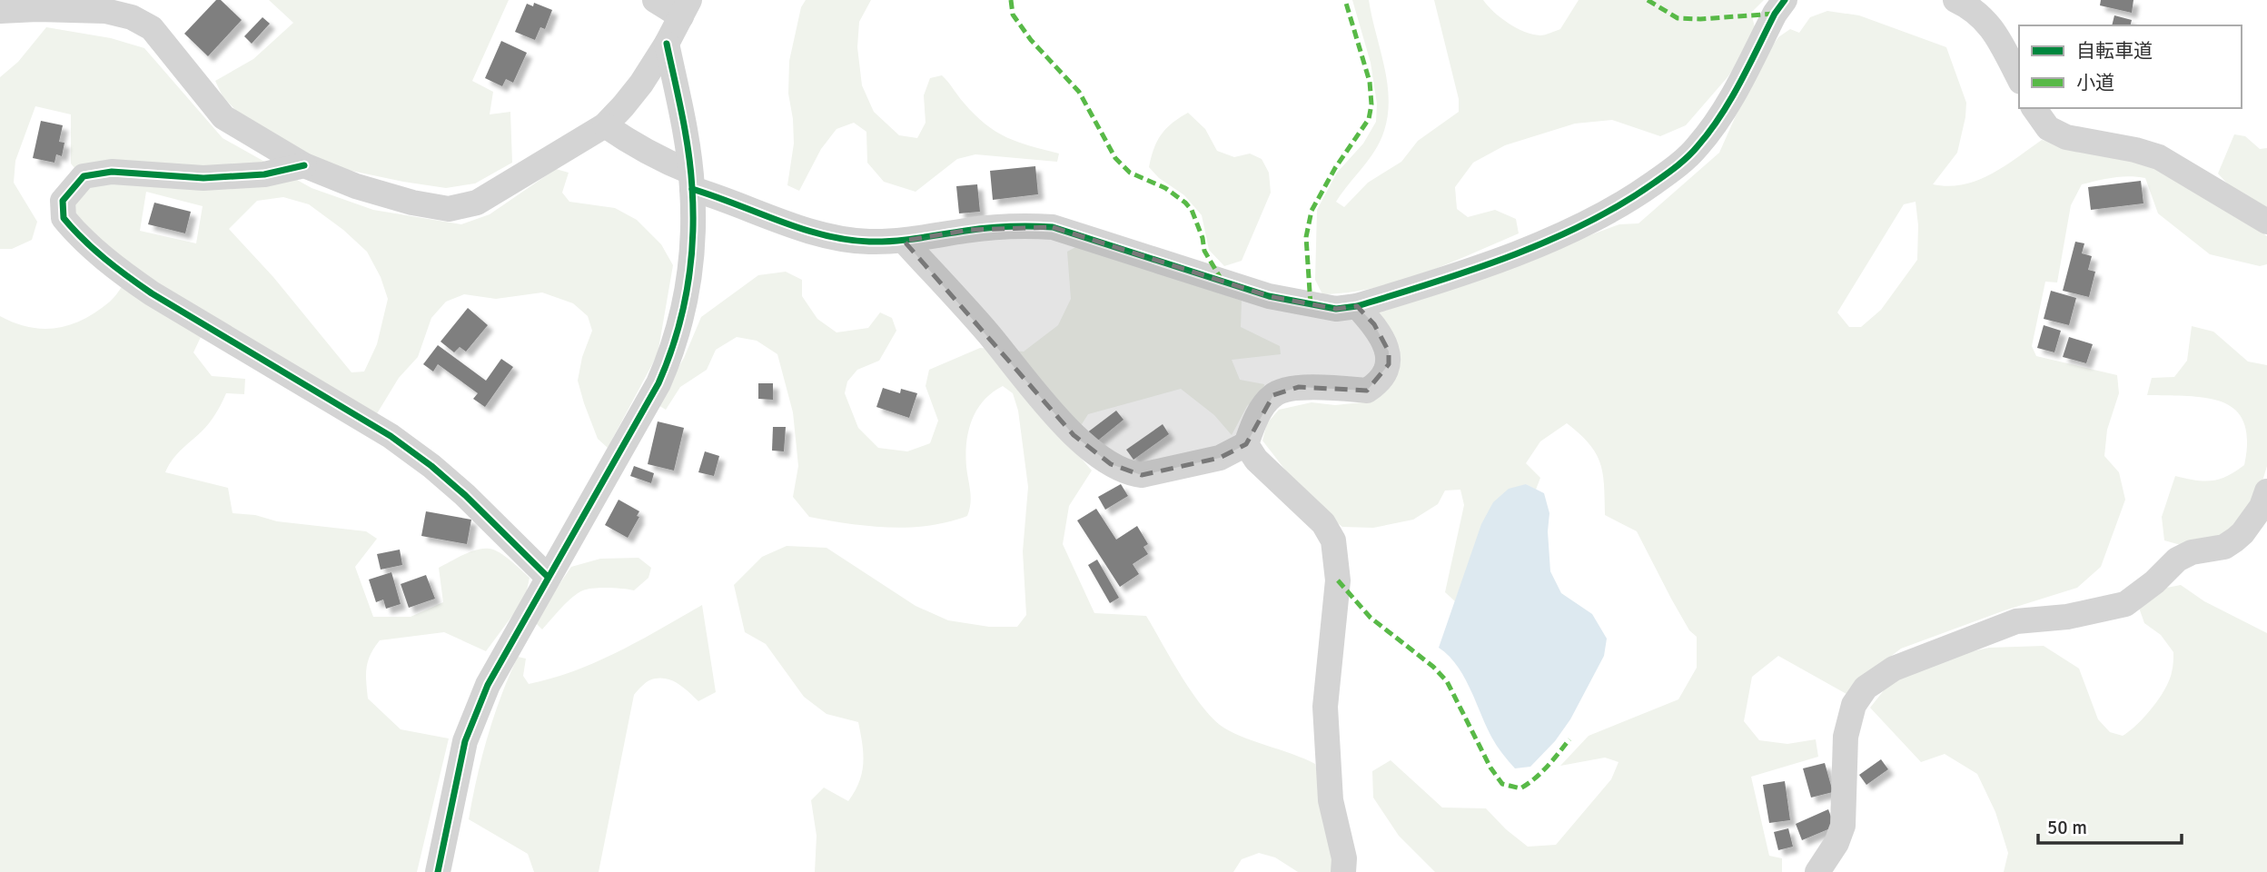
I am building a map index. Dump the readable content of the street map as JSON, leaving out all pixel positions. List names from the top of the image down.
{
  "legend": ["自転車道", "小道"],
  "scale_bar": "50 m"
}
